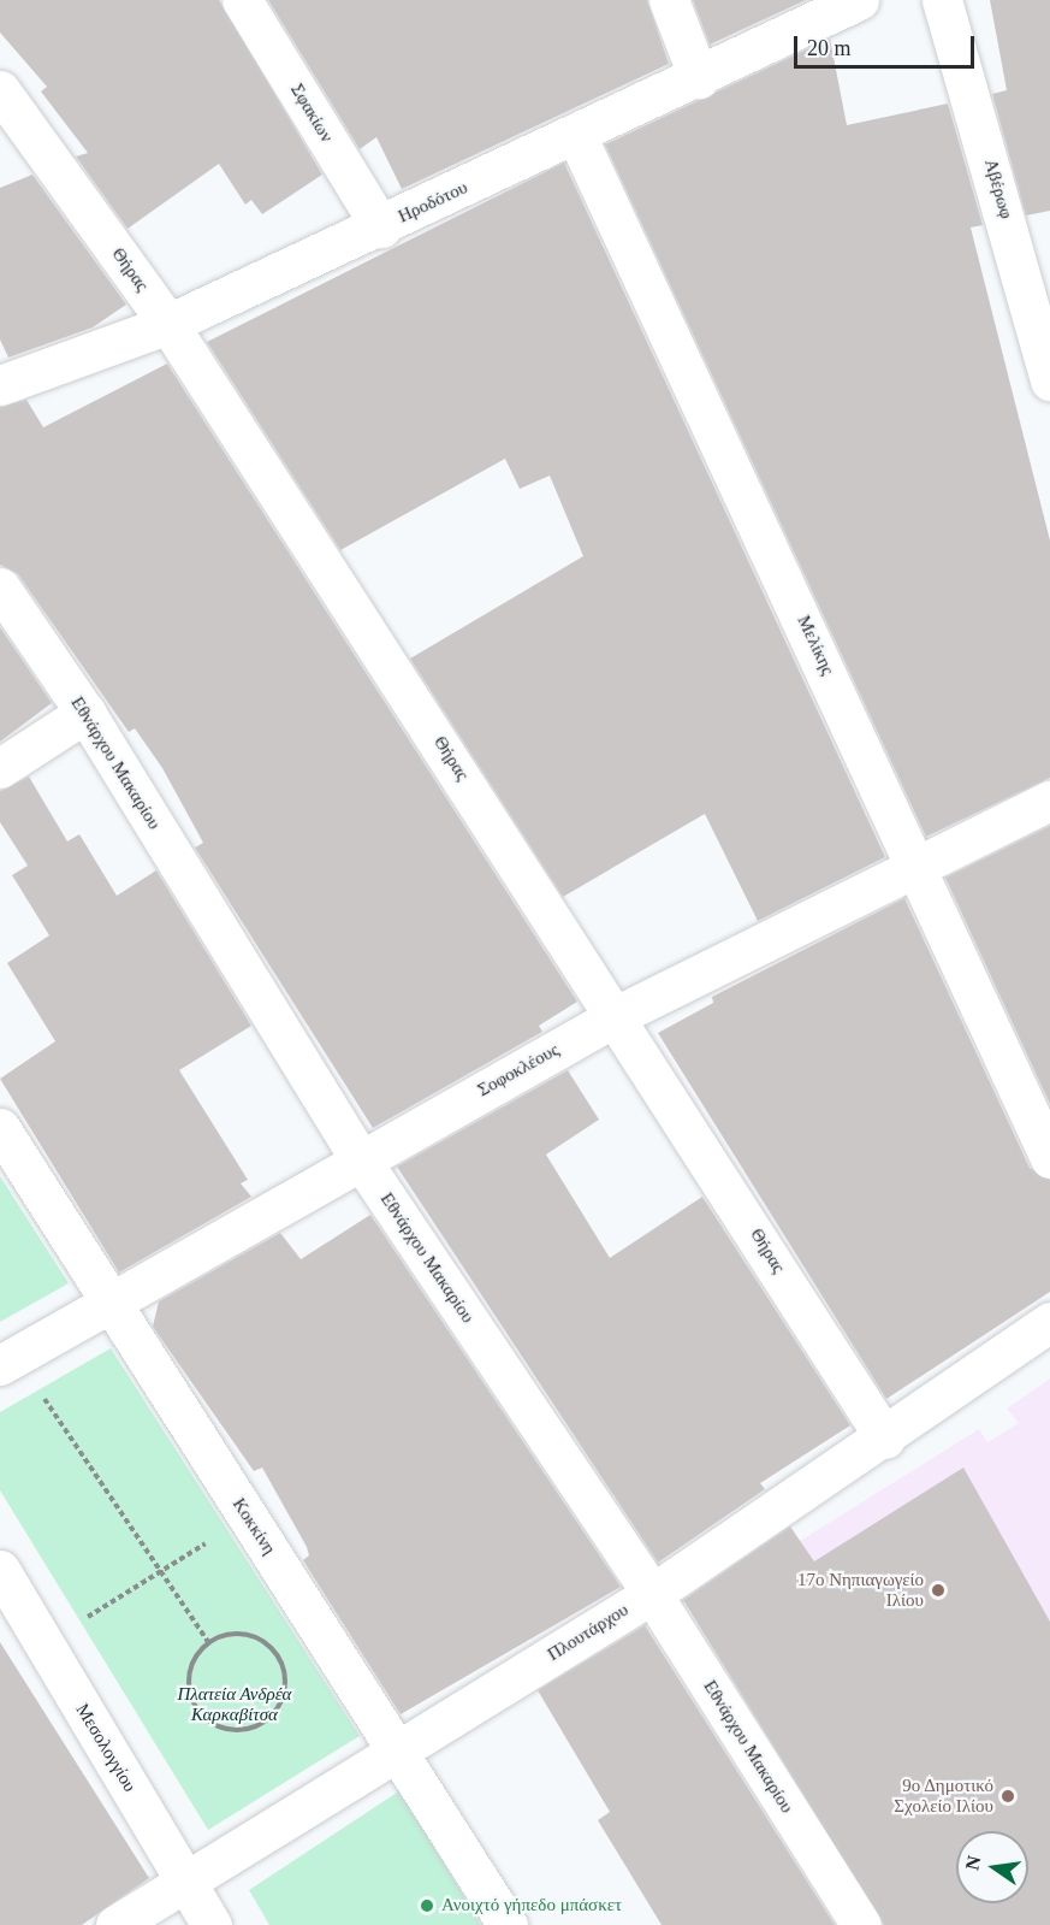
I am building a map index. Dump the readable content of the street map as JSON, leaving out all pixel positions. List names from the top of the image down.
{
  "streets": {
    "street": [
      "Σφακίων",
      "Αβέρωφ",
      "Ηροδότου",
      "Θήρας",
      "Μελίκης",
      "Εθνάρχου Μακαρίου",
      "Σοφοκλέους",
      "Κοκκίνη",
      "Πλουτάρχου",
      "Μεσολογγίου"
    ]
  },
  "crossings": [
    ["Σφακίων", "Ηροδότου"],
    ["Ηροδότου", "Θήρας"],
    ["Ηροδότου", "Μελίκης"],
    ["Θήρας", "Σοφοκλέους"],
    ["Θήρας", "Πλουτάρχου"],
    ["Μελίκης", "Σοφοκλέους"],
    ["Εθνάρχου Μακαρίου", "Σοφοκλέους"],
    ["Εθνάρχου Μακαρίου", "Πλουτάρχου"],
    ["Σοφοκλέους", "Κοκκίνη"],
    ["Κοκκίνη", "Πλουτάρχου"],
    ["Πλουτάρχου", "Μεσολογγίου"]
  ],
  "parks": ["Πλατεία Ανδρέα Καρκαβίτσα"],
  "places": ["17ο Νηπιαγωγείο Ιλίου", "9ο Δημοτικό Σχολείο Ιλίου", "Ανοιχτό γήπεδο μπάσκετ"],
  "scale_bar": "20 m",
  "north": "left"
}
